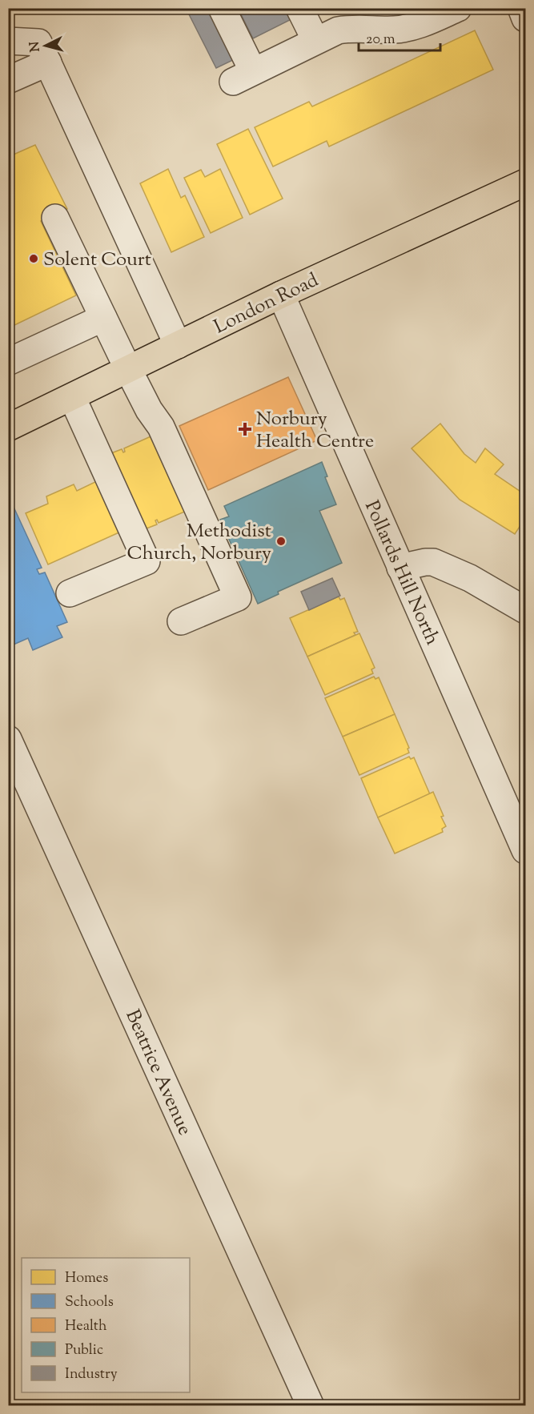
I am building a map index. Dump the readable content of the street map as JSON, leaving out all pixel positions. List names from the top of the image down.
{
  "streets": {
    "highway": ["London Road"],
    "street": ["Pollards Hill North", "Beatrice Avenue"]
  },
  "crossings": [
    ["London Road", "Pollards Hill North"]
  ],
  "places": {
    "other": ["Solent Court", "Methodist Church, Norbury"],
    "health": ["Norbury Health Centre"]
  },
  "legend": [
    "Homes",
    "Schools",
    "Health",
    "Public",
    "Industry"
  ],
  "scale_bar": "20 m",
  "north": "left"
}
